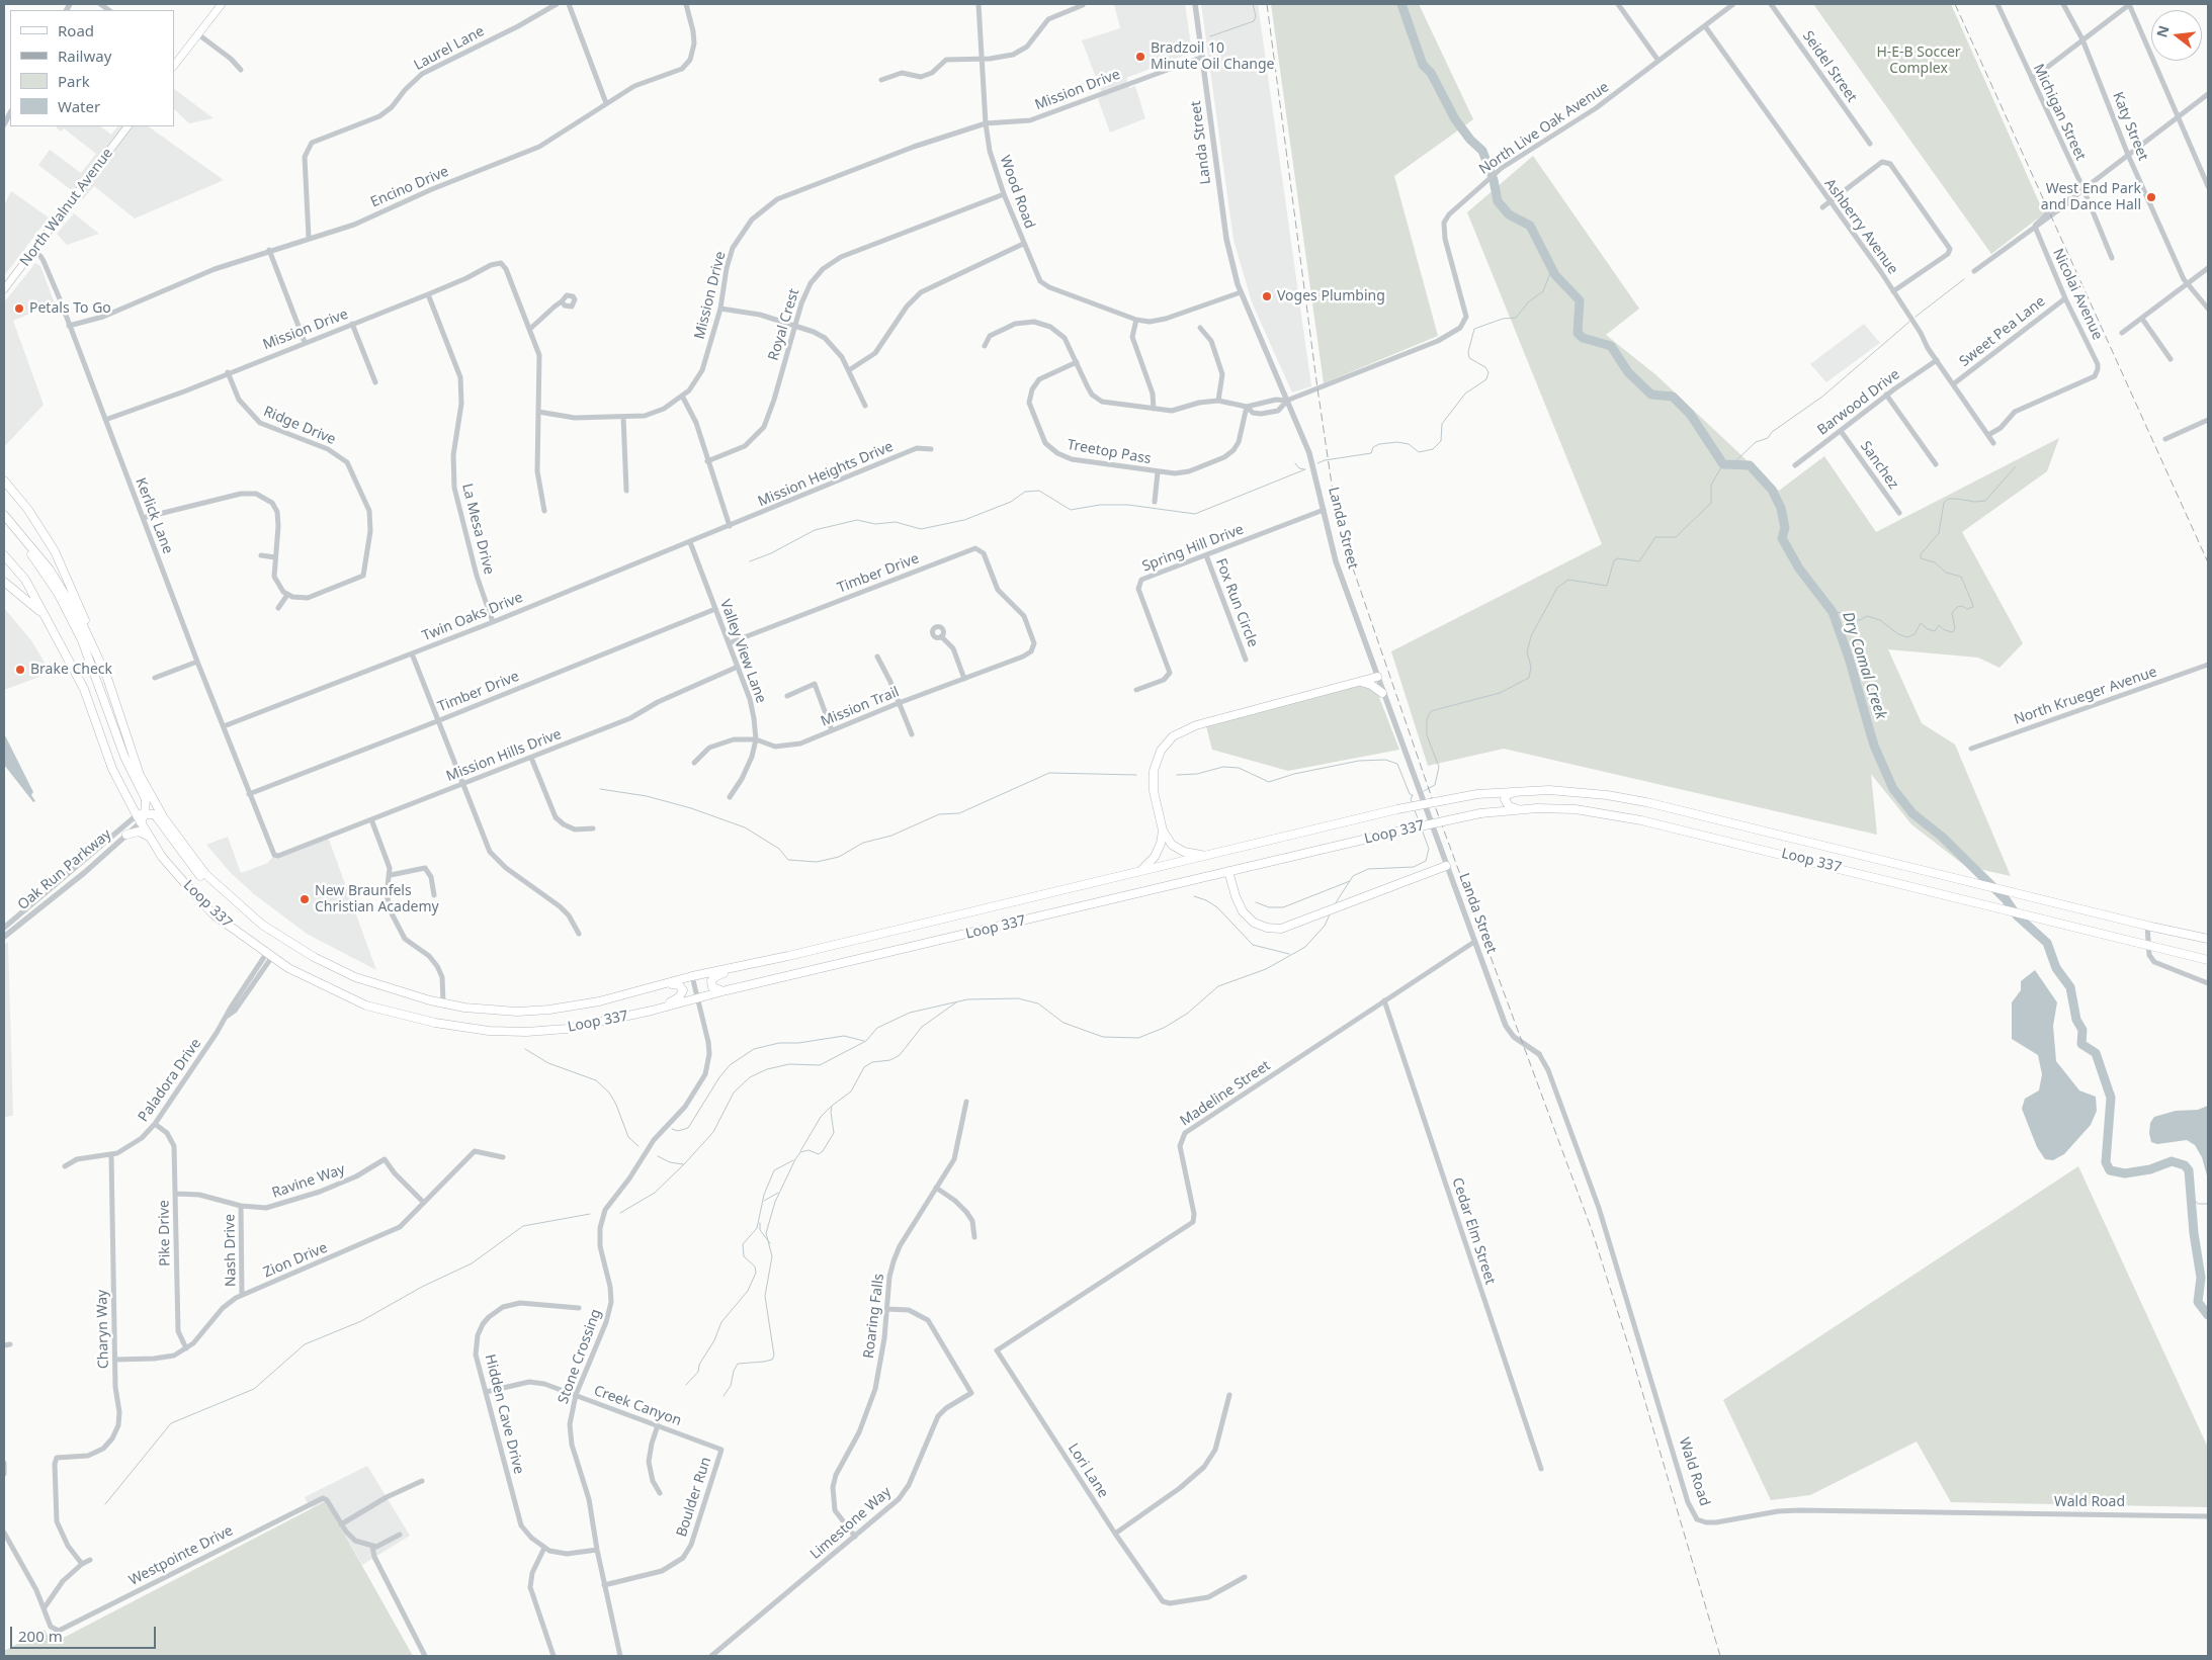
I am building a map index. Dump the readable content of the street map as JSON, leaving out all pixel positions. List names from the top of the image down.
{
  "streets": {
    "main road": ["North Walnut Avenue", "Loop 337"],
    "street": [
      "Laurel Lane",
      "Seidel Street",
      "Mission Drive",
      "Michigan Street",
      "Katy Street",
      "North Live Oak Avenue",
      "Landa Street",
      "Encino Drive",
      "Wood Road",
      "Ashberry Avenue",
      "Nicolai Avenue",
      "Royal Crest",
      "Sweet Pea Lane",
      "Barwood Drive",
      "Ridge Drive",
      "Treetop Pass",
      "Sanchez",
      "Mission Heights Drive",
      "Kerlick Lane",
      "La Mesa Drive",
      "Spring Hill Drive",
      "Timber Drive",
      "Fox Run Circle",
      "Twin Oaks Drive",
      "Valley View Lane",
      "North Krueger Avenue",
      "Mission Trail",
      "Mission Hills Drive",
      "Oak Run Parkway",
      "Paladora Drive",
      "Madeline Street",
      "Ravine Way",
      "Cedar Elm Street",
      "Pike Drive",
      "Nash Drive",
      "Zion Drive",
      "Roaring Falls",
      "Charyn Way",
      "Stone Crossing",
      "Creek Canyon",
      "Hidden Cave Drive",
      "Lori Lane",
      "Wald Road",
      "Boulder Run",
      "Limestone Way",
      "Westpointe Drive"
    ]
  },
  "crossings": [
    ["Laurel Lane", "Encino Drive"],
    ["Mission Drive", "Landa Street"],
    ["Mission Drive", "Wood Road"],
    ["Mission Drive", "Ridge Drive"],
    ["Mission Drive", "Kerlick Lane"],
    ["Mission Drive", "La Mesa Drive"],
    ["North Live Oak Avenue", "Landa Street"],
    ["North Live Oak Avenue", "Ashberry Avenue"],
    ["Landa Street", "Spring Hill Drive"],
    ["Landa Street", "Madeline Street"],
    ["Landa Street", "Wald Road"],
    ["Encino Drive", "Kerlick Lane"],
    ["Wood Road", "Royal Crest"],
    ["North Walnut Avenue", "Kerlick Lane"],
    ["Ashberry Avenue", "Nicolai Avenue"],
    ["Ashberry Avenue", "Sweet Pea Lane"],
    ["Ashberry Avenue", "Barwood Drive"],
    ["Nicolai Avenue", "Sweet Pea Lane"],
    ["Barwood Drive", "Sanchez"],
    ["Mission Heights Drive", "Twin Oaks Drive"],
    ["Kerlick Lane", "Timber Drive"],
    ["Kerlick Lane", "Twin Oaks Drive"],
    ["Kerlick Lane", "Mission Hills Drive"],
    ["La Mesa Drive", "Twin Oaks Drive"],
    ["Spring Hill Drive", "Fox Run Circle"],
    ["Timber Drive", "Valley View Lane"],
    ["Timber Drive", "Mission Trail"],
    ["Twin Oaks Drive", "Valley View Lane"],
    ["Valley View Lane", "Mission Trail"],
    ["Valley View Lane", "Mission Hills Drive"],
    ["Loop 337", "Oak Run Parkway"],
    ["Loop 337", "Paladora Drive"],
    ["Loop 337", "Stone Crossing"],
    ["Paladora Drive", "Pike Drive"],
    ["Paladora Drive", "Charyn Way"],
    ["Madeline Street", "Cedar Elm Street"],
    ["Madeline Street", "Lori Lane"],
    ["Ravine Way", "Pike Drive"],
    ["Ravine Way", "Nash Drive"],
    ["Ravine Way", "Zion Drive"],
    ["Pike Drive", "Zion Drive"],
    ["Nash Drive", "Zion Drive"],
    ["Zion Drive", "Charyn Way"],
    ["Roaring Falls", "Limestone Way"],
    ["Stone Crossing", "Creek Canyon"],
    ["Stone Crossing", "Hidden Cave Drive"],
    ["Stone Crossing", "Boulder Run"],
    ["Creek Canyon", "Hidden Cave Drive"],
    ["Creek Canyon", "Boulder Run"]
  ],
  "water": ["Dry Comal Creek"],
  "parks": ["H-E-B Soccer Complex"],
  "places": [
    "Bradzoil 10 Minute Oil Change",
    "West End Park and Dance Hall",
    "Voges Plumbing",
    "Petals To Go",
    "Brake Check",
    "New Braunfels Christian Academy"
  ],
  "legend": [
    "Road",
    "Railway",
    "Park",
    "Water"
  ],
  "scale_bar": "200 m",
  "north": "left"
}
